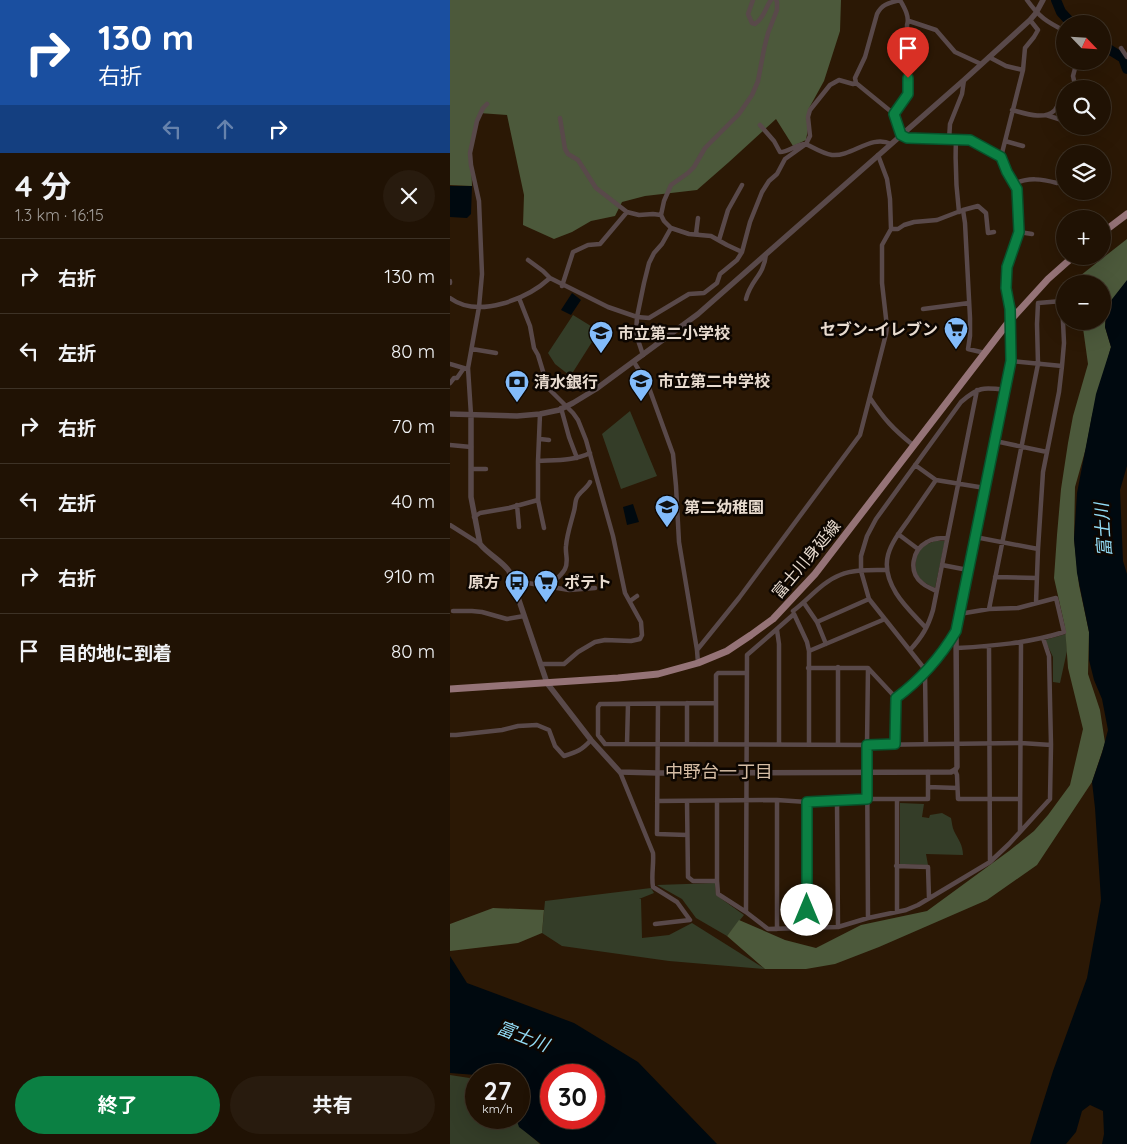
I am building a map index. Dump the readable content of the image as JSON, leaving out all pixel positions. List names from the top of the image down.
{
  "streets": {
    "main road": ["富士川身延線"]
  },
  "districts": ["中野台一丁目"],
  "water": ["富士川"],
  "places": {
    "supermarket": ["セブン-イレブン", "ポテト"],
    "school or university": ["市立第二小学校", "市立第二中学校", "第二幼稚園"],
    "bank": ["清水銀行"],
    "bus stop": ["原方"]
  },
  "north": "bottom right",
  "page": {
    "turn": ["130 m", "右折"],
    "map_buttons": ["+", "−"],
    "heading": ["4 分", "1.3 km · 16:15"],
    "list": [
      {
        "name": "右折",
        "value": "130 m"
      },
      {
        "name": "左折",
        "value": "80 m"
      },
      {
        "name": "右折",
        "value": "70 m"
      },
      {
        "name": "左折",
        "value": "40 m"
      },
      {
        "name": "右折",
        "value": "910 m"
      },
      {
        "name": "目的地に到着",
        "value": "80 m"
      }
    ],
    "speed": "27 km/h",
    "limit": "30",
    "buttons": ["終了", "共有"]
  }
}
